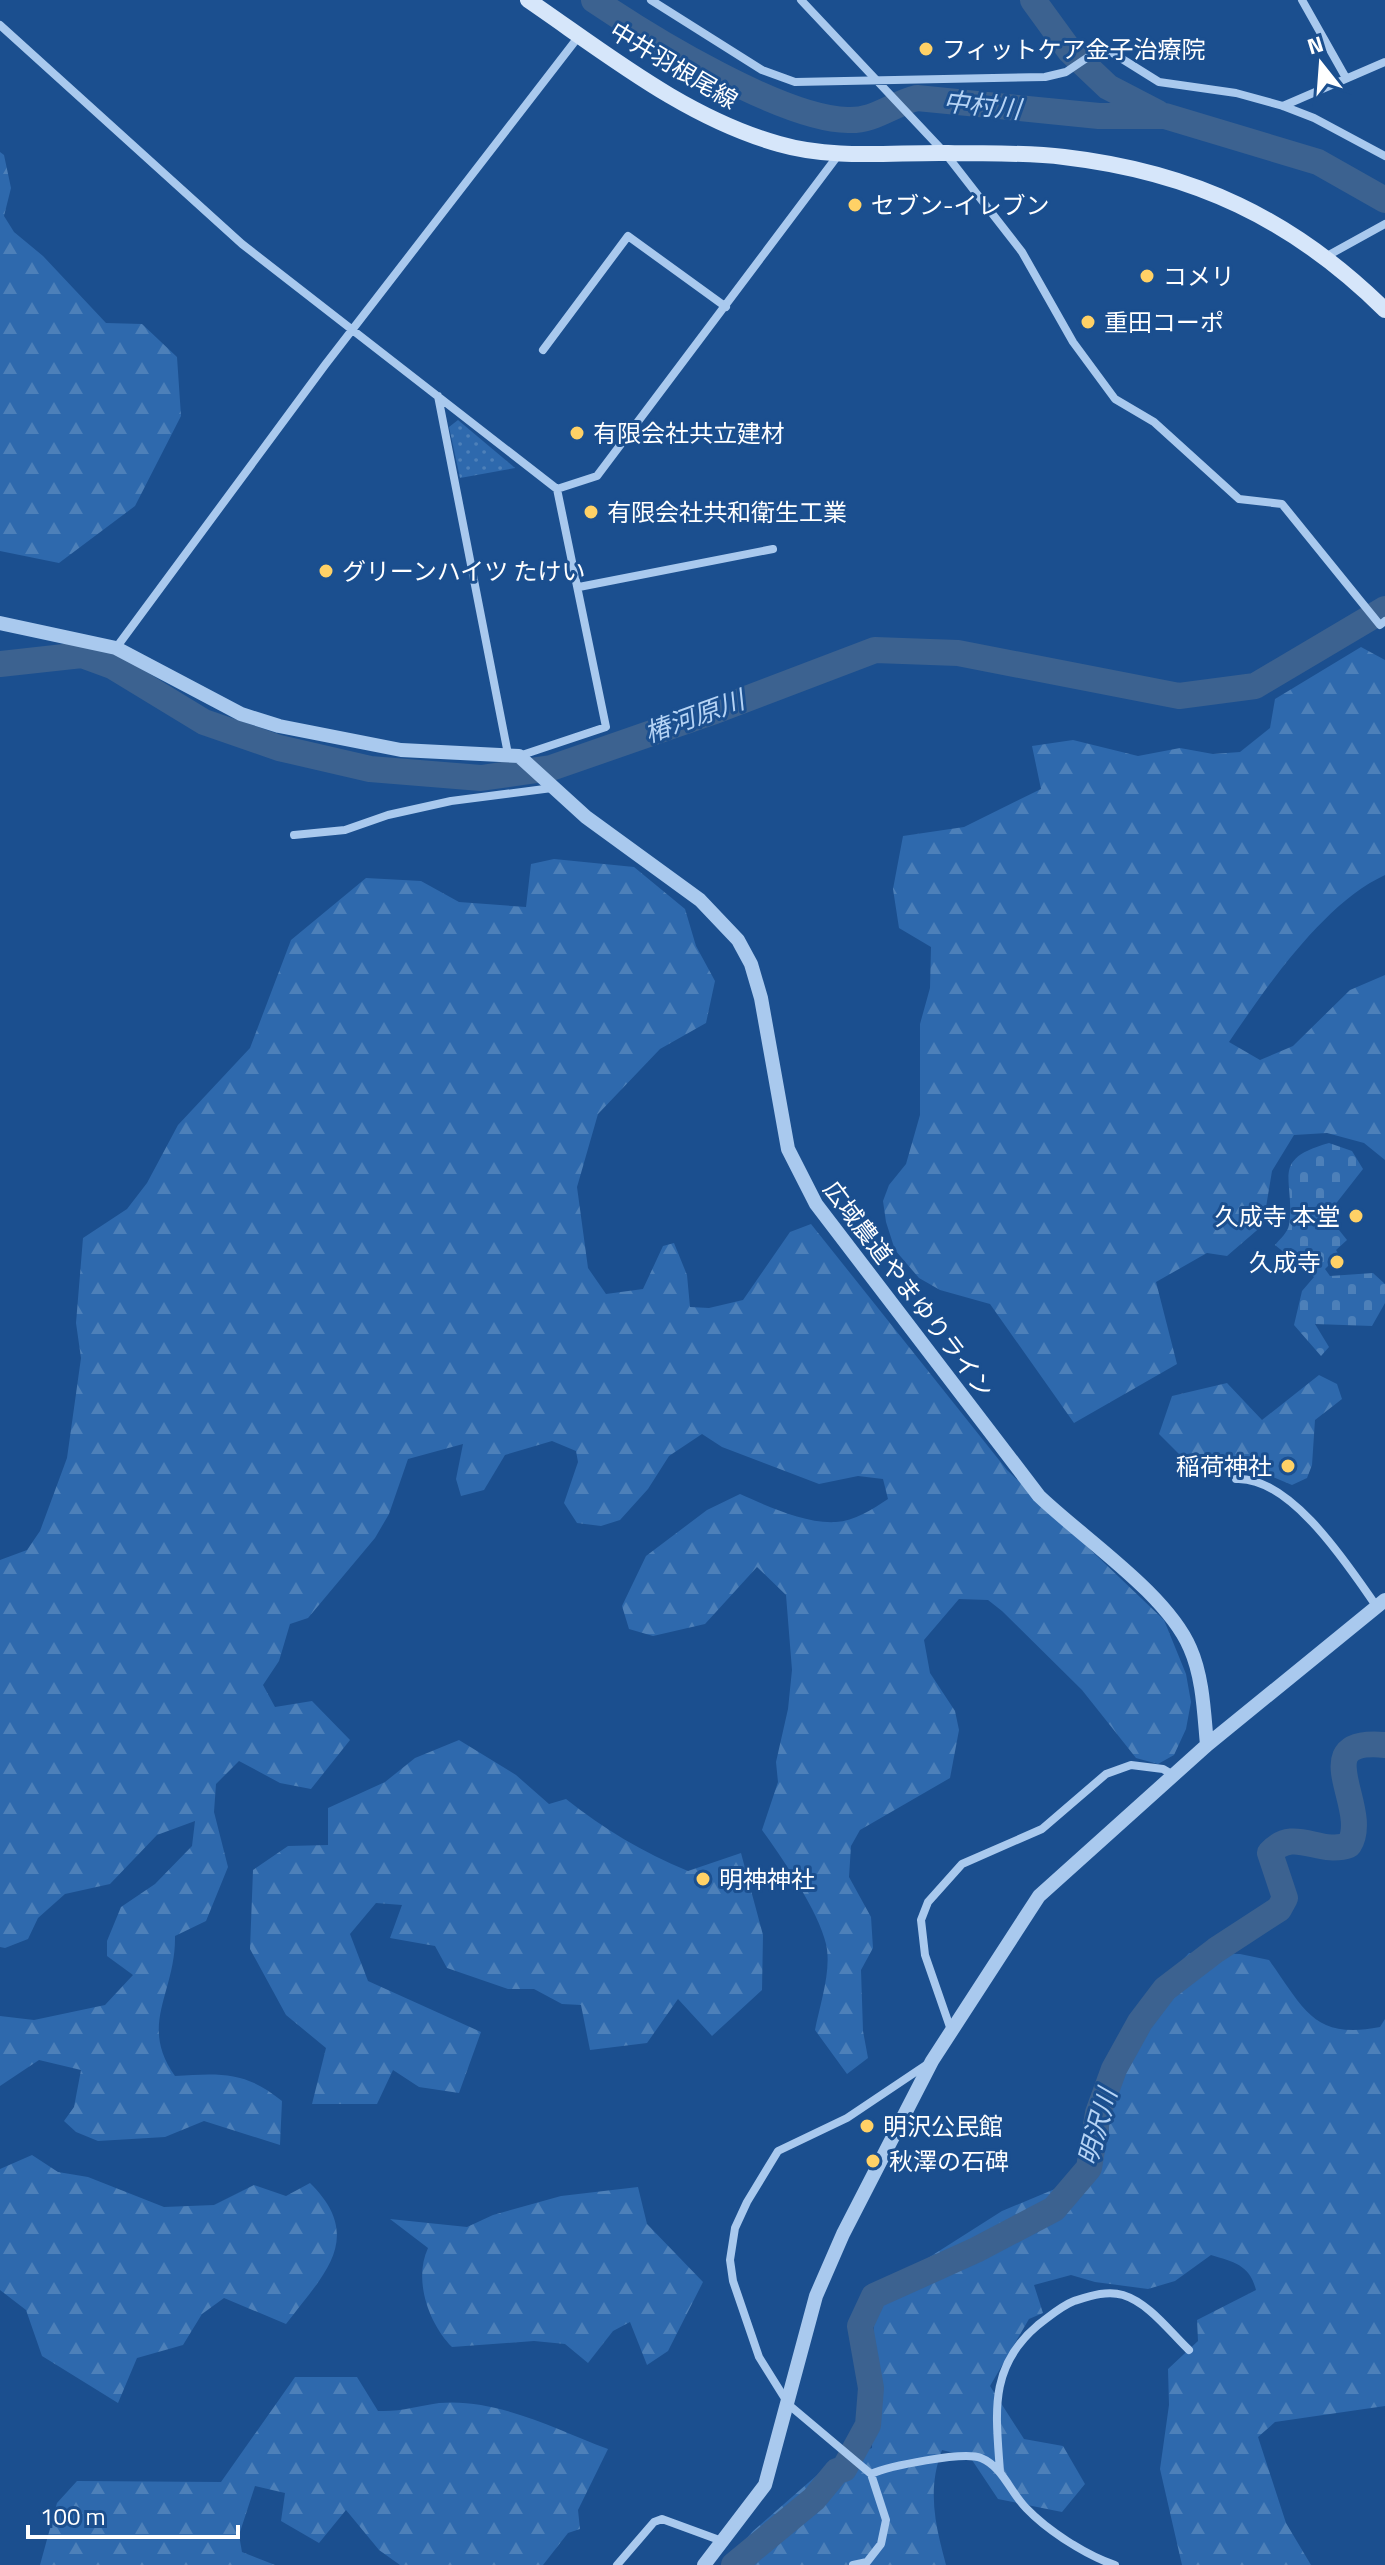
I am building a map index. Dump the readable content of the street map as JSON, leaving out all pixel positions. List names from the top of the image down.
{
  "streets": {
    "main road": ["中井羽根尾線"],
    "street": ["広域農道やまゆりライン"]
  },
  "water": ["中村川", "椿河原川", "明沢川"],
  "places": [
    "フィットケア金子治療院",
    "セブン-イレブン",
    "コメリ",
    "重田コーポ",
    "有限会社共立建材",
    "有限会社共和衛生工業",
    "グリーンハイツ たけい",
    "久成寺 本堂",
    "久成寺",
    "稲荷神社",
    "明神神社",
    "明沢公民館",
    "秋澤の石碑"
  ],
  "scale_bar": "100 m",
  "north": "top"
}
